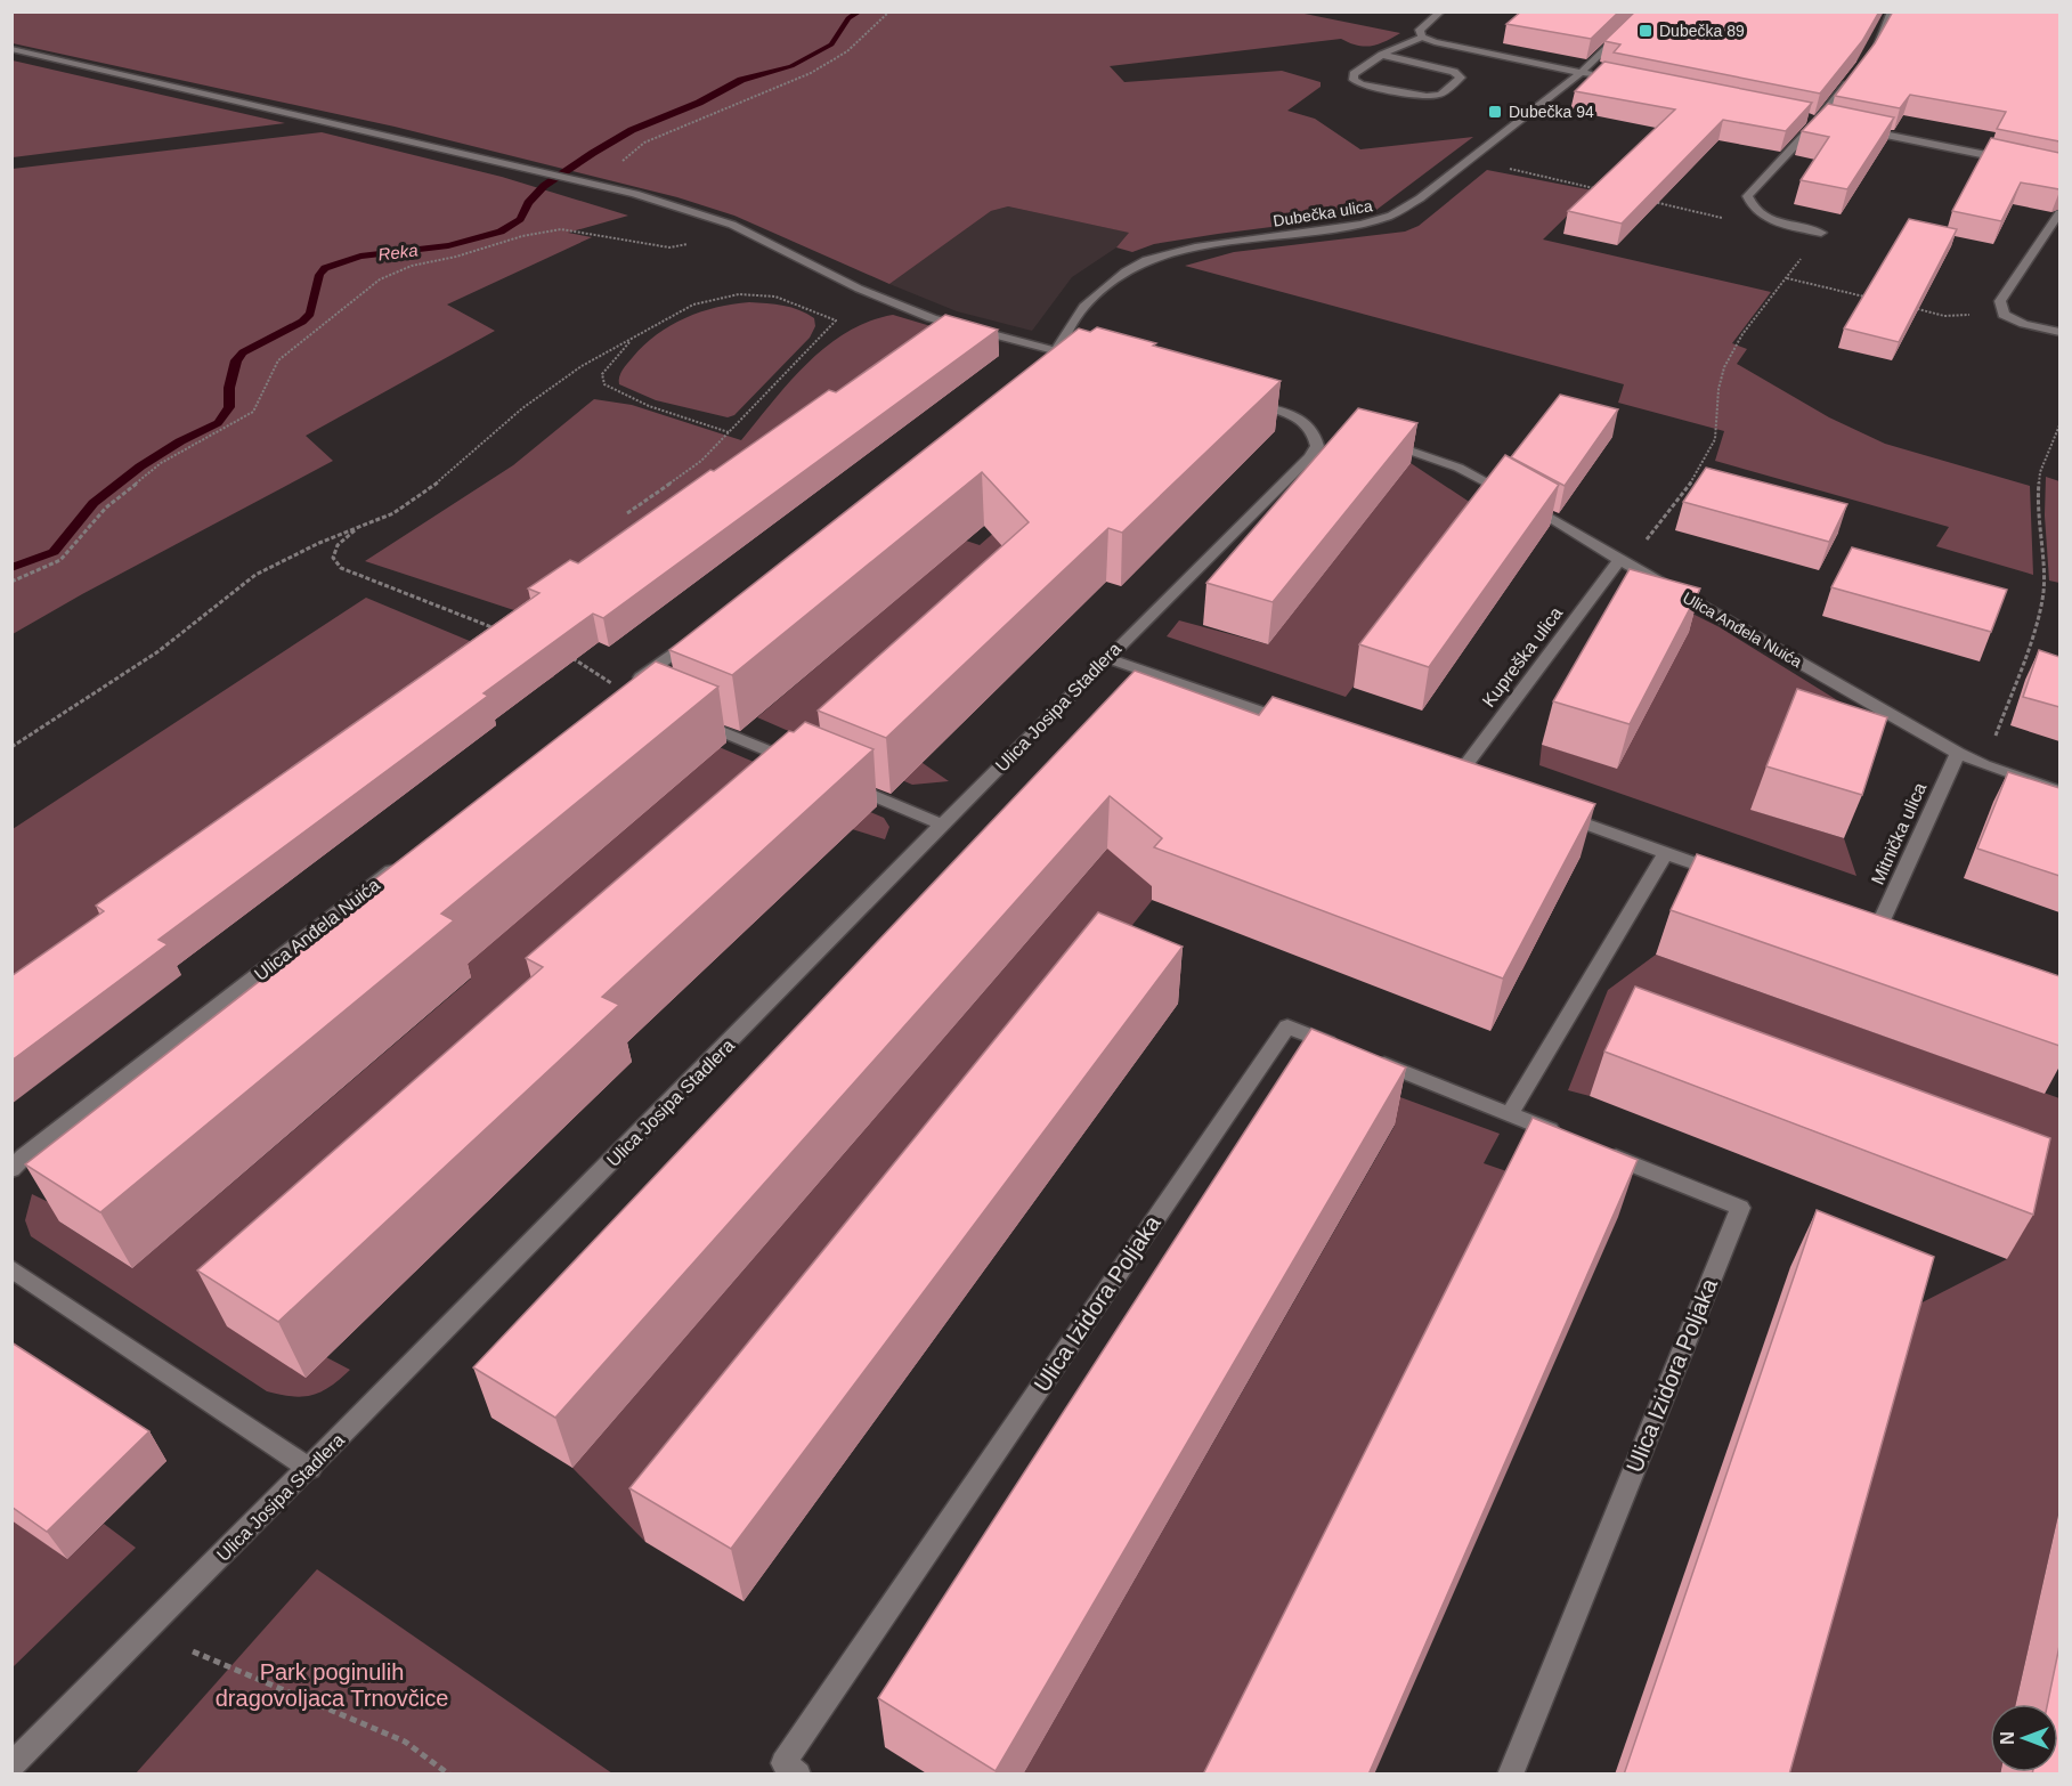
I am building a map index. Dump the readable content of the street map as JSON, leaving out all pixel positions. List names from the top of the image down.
{
  "streets": {
    "street": [
      "Dubečka ulica",
      "Ulica Anđela Nuića",
      "Kupreška ulica",
      "Ulica Josipa Stadlera",
      "Mitnička ulica",
      "Ulica Izidora Poljaka"
    ]
  },
  "crossings": [
    ["Ulica Anđela Nuića", "Kupreška ulica"],
    ["Ulica Anđela Nuića", "Mitnička ulica"]
  ],
  "water": ["Reka"],
  "parks": ["Park poginulih dragovoljaca Trnovčice"],
  "places": {
    "transit": ["Dubečka 89", "Dubečka 94"]
  },
  "north": "left"
}
